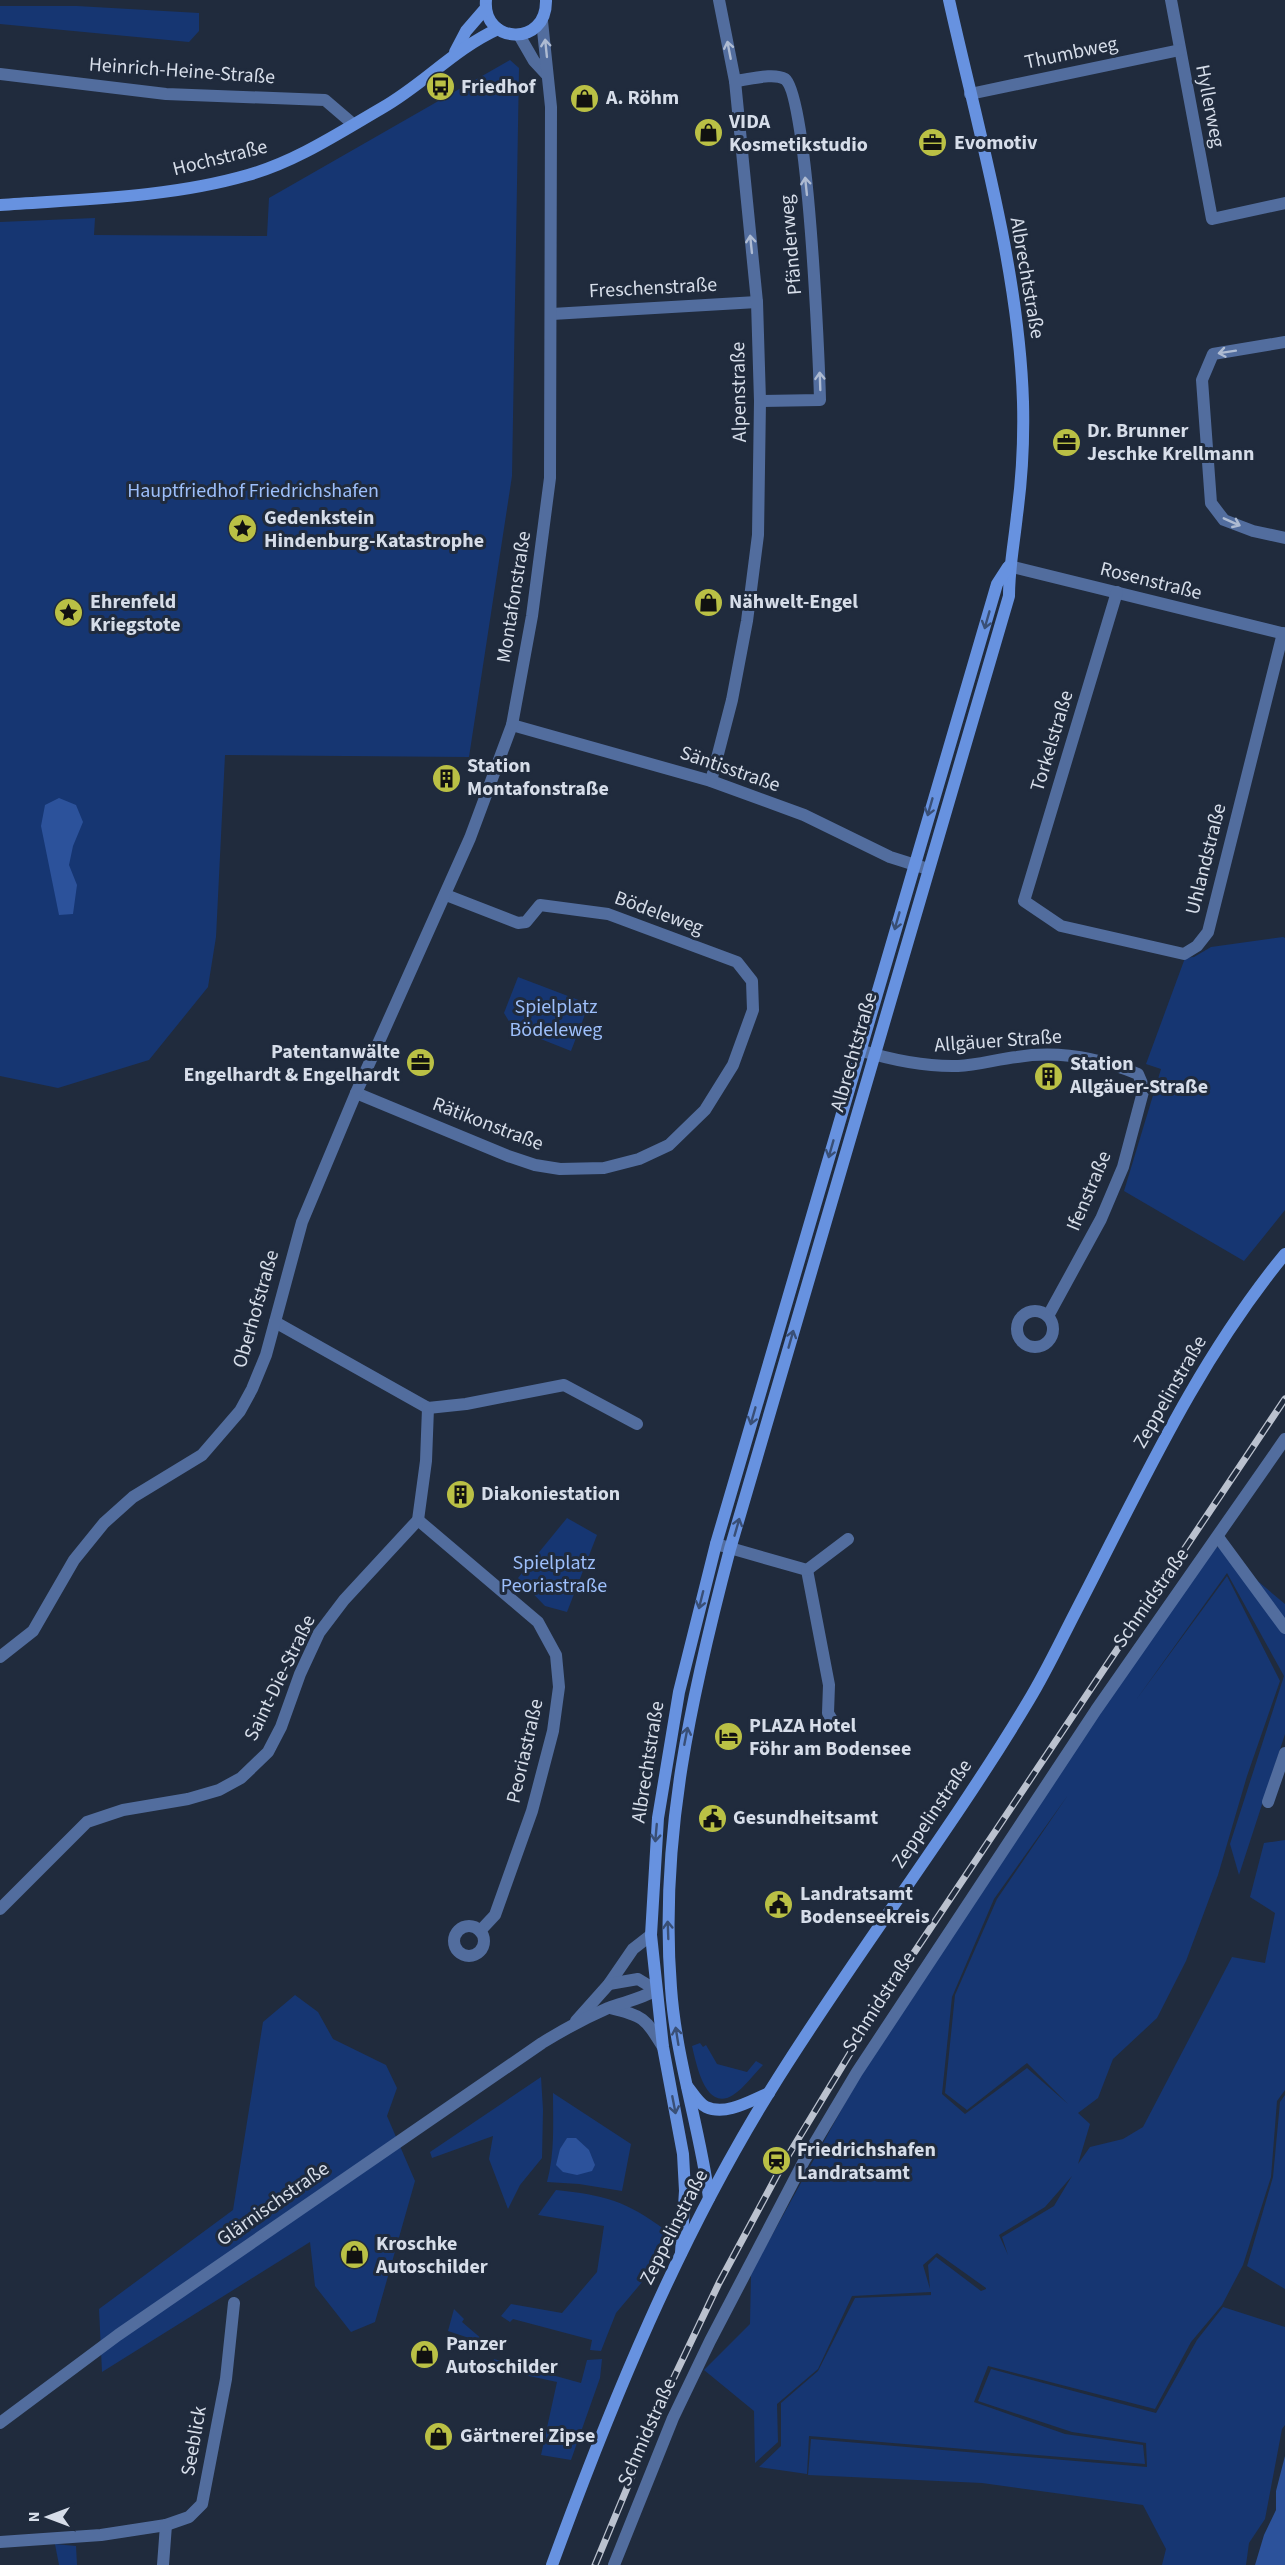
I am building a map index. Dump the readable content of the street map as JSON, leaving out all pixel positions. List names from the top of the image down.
{
  "streets": {
    "main road": ["Hochstraße", "Albrechtstraße", "Zeppelinstraße"],
    "street": [
      "Thumbweg",
      "Heinrich-Heine-Straße",
      "Hyllerweg",
      "Pfänderweg",
      "Freschenstraße",
      "Alpenstraße",
      "Rosenstraße",
      "Montafonstraße",
      "Torkelstraße",
      "Säntisstraße",
      "Uhlandstraße",
      "Bödeleweg",
      "Allgäuer Straße",
      "Rätikonstraße",
      "Ifenstraße",
      "Oberhofstraße",
      "Schmidstraße",
      "Saint-Die-Straße",
      "Peoriastraße",
      "Glärnischstraße",
      "Seeblick"
    ]
  },
  "crossings": [
    ["Thumbweg", "Hyllerweg"],
    ["Thumbweg", "Albrechtstraße"],
    ["Heinrich-Heine-Straße", "Hochstraße"],
    ["Pfänderweg", "Alpenstraße"],
    ["Albrechtstraße", "Rosenstraße"],
    ["Albrechtstraße", "Säntisstraße"],
    ["Albrechtstraße", "Allgäuer Straße"],
    ["Albrechtstraße", "Zeppelinstraße"],
    ["Albrechtstraße", "Glärnischstraße"],
    ["Freschenstraße", "Alpenstraße"],
    ["Freschenstraße", "Montafonstraße"],
    ["Alpenstraße", "Säntisstraße"],
    ["Rosenstraße", "Torkelstraße"],
    ["Rosenstraße", "Uhlandstraße"],
    ["Montafonstraße", "Säntisstraße"],
    ["Montafonstraße", "Bödeleweg"],
    ["Montafonstraße", "Rätikonstraße"],
    ["Montafonstraße", "Oberhofstraße"],
    ["Torkelstraße", "Uhlandstraße"],
    ["Bödeleweg", "Rätikonstraße"],
    ["Allgäuer Straße", "Ifenstraße"],
    ["Rätikonstraße", "Oberhofstraße"],
    ["Saint-Die-Straße", "Peoriastraße"]
  ],
  "one_way": ["Alpenstraße"],
  "parks": ["Hauptfriedhof Friedrichshafen", "Spielplatz Bödeleweg", "Spielplatz Peoriastraße"],
  "places": {
    "bus stop": ["Friedhof"],
    "shop": [
      "A. Röhm",
      "VIDA Kosmetikstudio",
      "Nähwelt-Engel",
      "Kroschke Autoschilder",
      "Panzer Autoschilder",
      "Gärtnerei Zipse"
    ],
    "office": ["Evomotiv", "Dr. Brunner Jeschke Krellmann", "Patentanwälte Engelhardt & Engelhardt"],
    "place": ["Gedenkstein Hindenburg-Katastrophe", "Ehrenfeld Kriegstote"],
    "building": ["Station Montafonstraße", "Station Allgäuer-Straße", "Diakoniestation"],
    "hotel": ["PLAZA Hotel Föhr am Bodensee"],
    "public building": ["Gesundheitsamt", "Landratsamt Bodenseekreis"],
    "station": ["Friedrichshafen Landratsamt"]
  },
  "north": "left"
}
